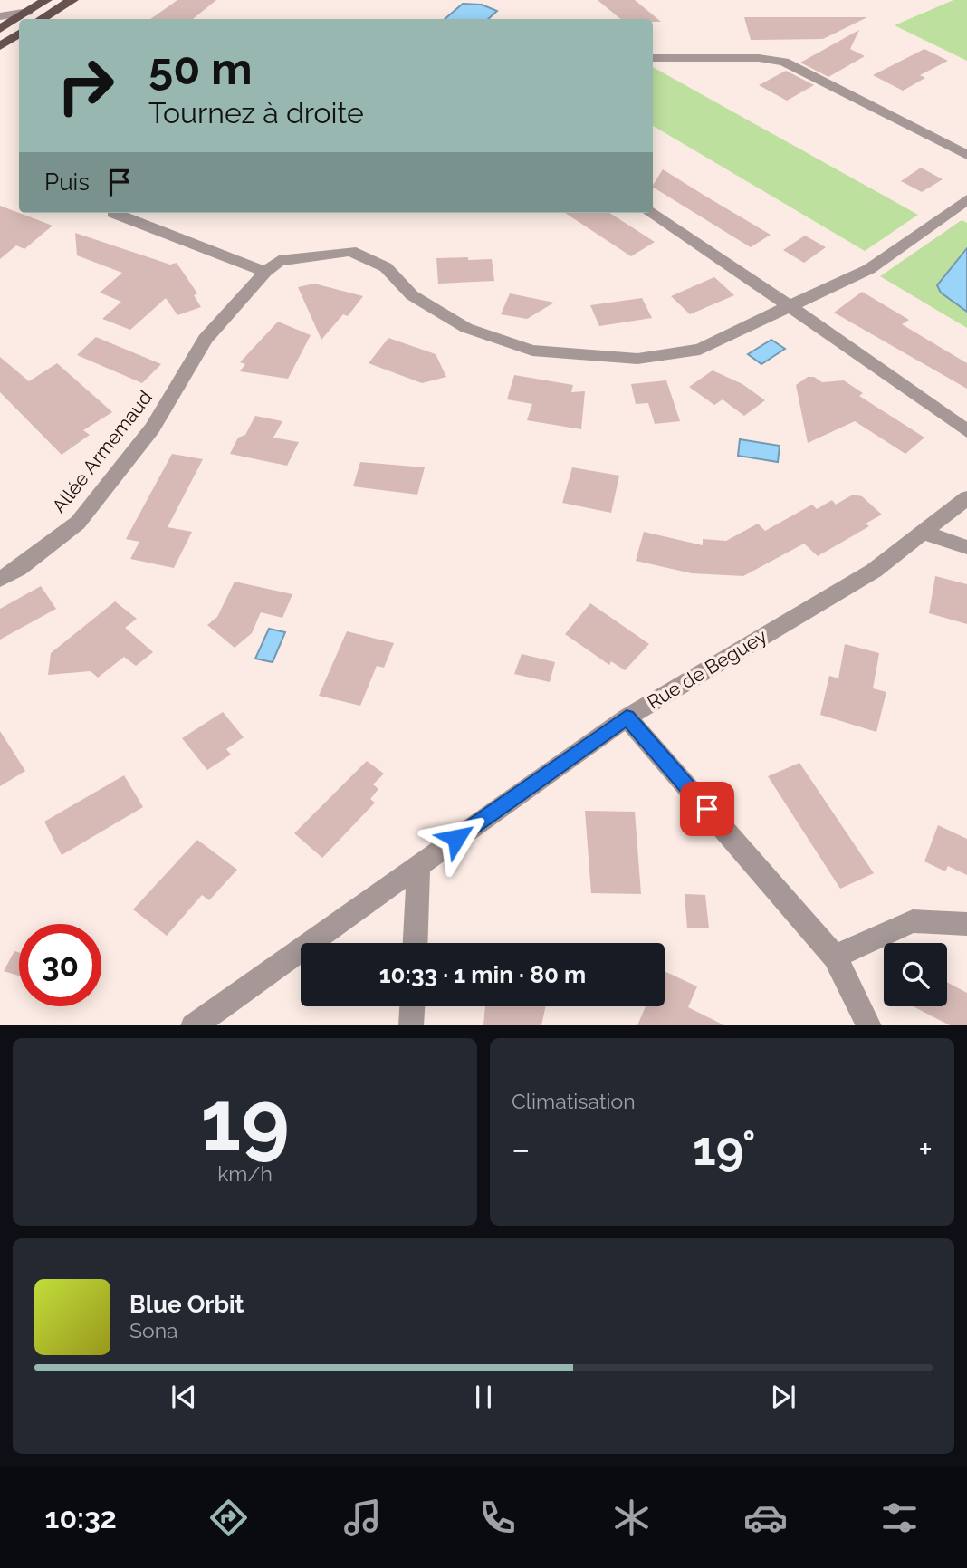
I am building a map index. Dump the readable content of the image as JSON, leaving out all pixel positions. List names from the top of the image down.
{
  "streets": {
    "street": ["Allée Armemaud", "Rue de Beguey"]
  },
  "page": {
    "turn": ["50 m", "Tournez à droite"],
    "then": "Puis",
    "limit": "30",
    "trip": "10:33 · 1 min · 80 m",
    "tile": [
      ["19", "km/h"],
      "Climatisation"
    ],
    "heat": ["−", "19°", "+"],
    "song": ["Blue Orbit", "Sona"],
    "tabs": "10:32"
  }
}
